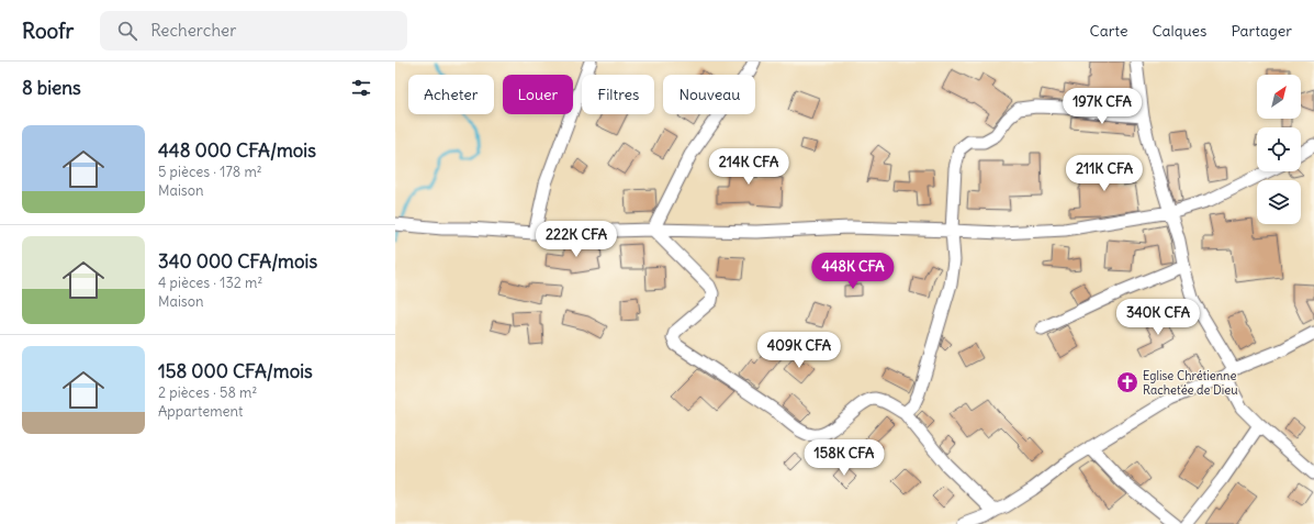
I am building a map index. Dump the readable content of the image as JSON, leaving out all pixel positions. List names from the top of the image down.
{
  "places": {
    "church": ["Eglise Chrétienne Rachetée de Dieu"]
  },
  "north": "top right",
  "page": {
    "header": "Roofr",
    "search": "Rechercher",
    "nav": ["Carte", "Calques", "Partager"],
    "heading": "8 biens",
    "chip": [
      "Acheter",
      "Louer",
      "Filtres",
      "Nouveau"
    ],
    "price": [
      "197K CFA",
      "214K CFA",
      "211K CFA",
      "222K CFA",
      "448K CFA",
      "340K CFA",
      "409K CFA",
      "158K CFA"
    ],
    "list": [
      {
        "name": "448 000 CFA/mois",
        "note": "5 pièces · 178 m² · Maison"
      },
      {
        "name": "340 000 CFA/mois",
        "note": "4 pièces · 132 m² · Maison"
      },
      {
        "name": "158 000 CFA/mois",
        "note": "2 pièces · 58 m² · Appartement"
      }
    ]
  }
}
